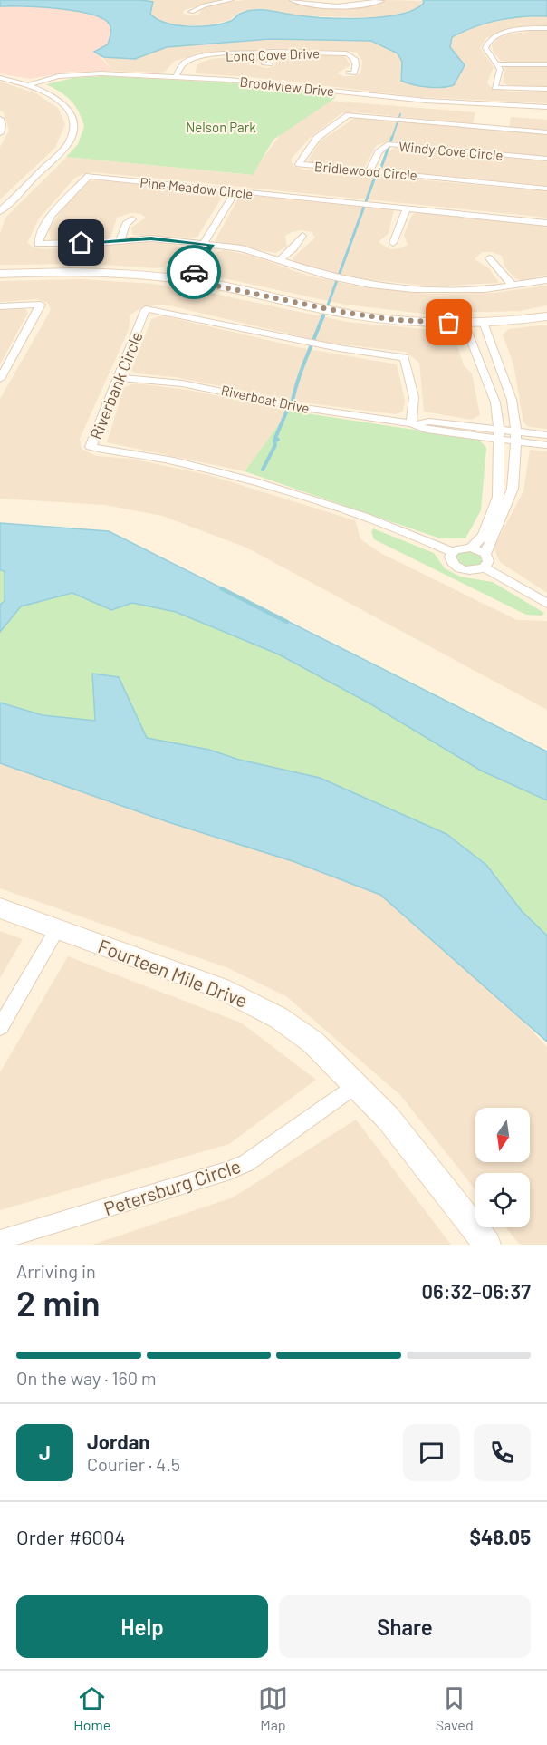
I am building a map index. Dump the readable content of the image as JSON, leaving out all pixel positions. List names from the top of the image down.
{
  "streets": {
    "street": [
      "Long Cove Drive",
      "Brookview Drive",
      "Windy Cove Circle",
      "Bridlewood Circle",
      "Pine Meadow Circle",
      "Riverbank Circle",
      "Riverboat Drive",
      "Fourteen Mile Drive",
      "Petersburg Circle"
    ]
  },
  "crossings": [
    ["Long Cove Drive", "Brookview Drive"],
    ["Windy Cove Circle", "Bridlewood Circle"],
    ["Riverbank Circle", "Riverboat Drive"],
    ["Fourteen Mile Drive", "Petersburg Circle"]
  ],
  "parks": ["Nelson Park"],
  "north": "bottom",
  "page": {
    "heading": ["2 min", "Arriving in", "06:32–06:37"],
    "panel": [
      "Jordan",
      "Courier · 4.5",
      "Order #6004",
      "$48.05"
    ],
    "bar": "On the way · 160 m",
    "round": "J",
    "buttons": ["Help", "Share"],
    "tabs": ["Home", "Map", "Saved"]
  }
}
